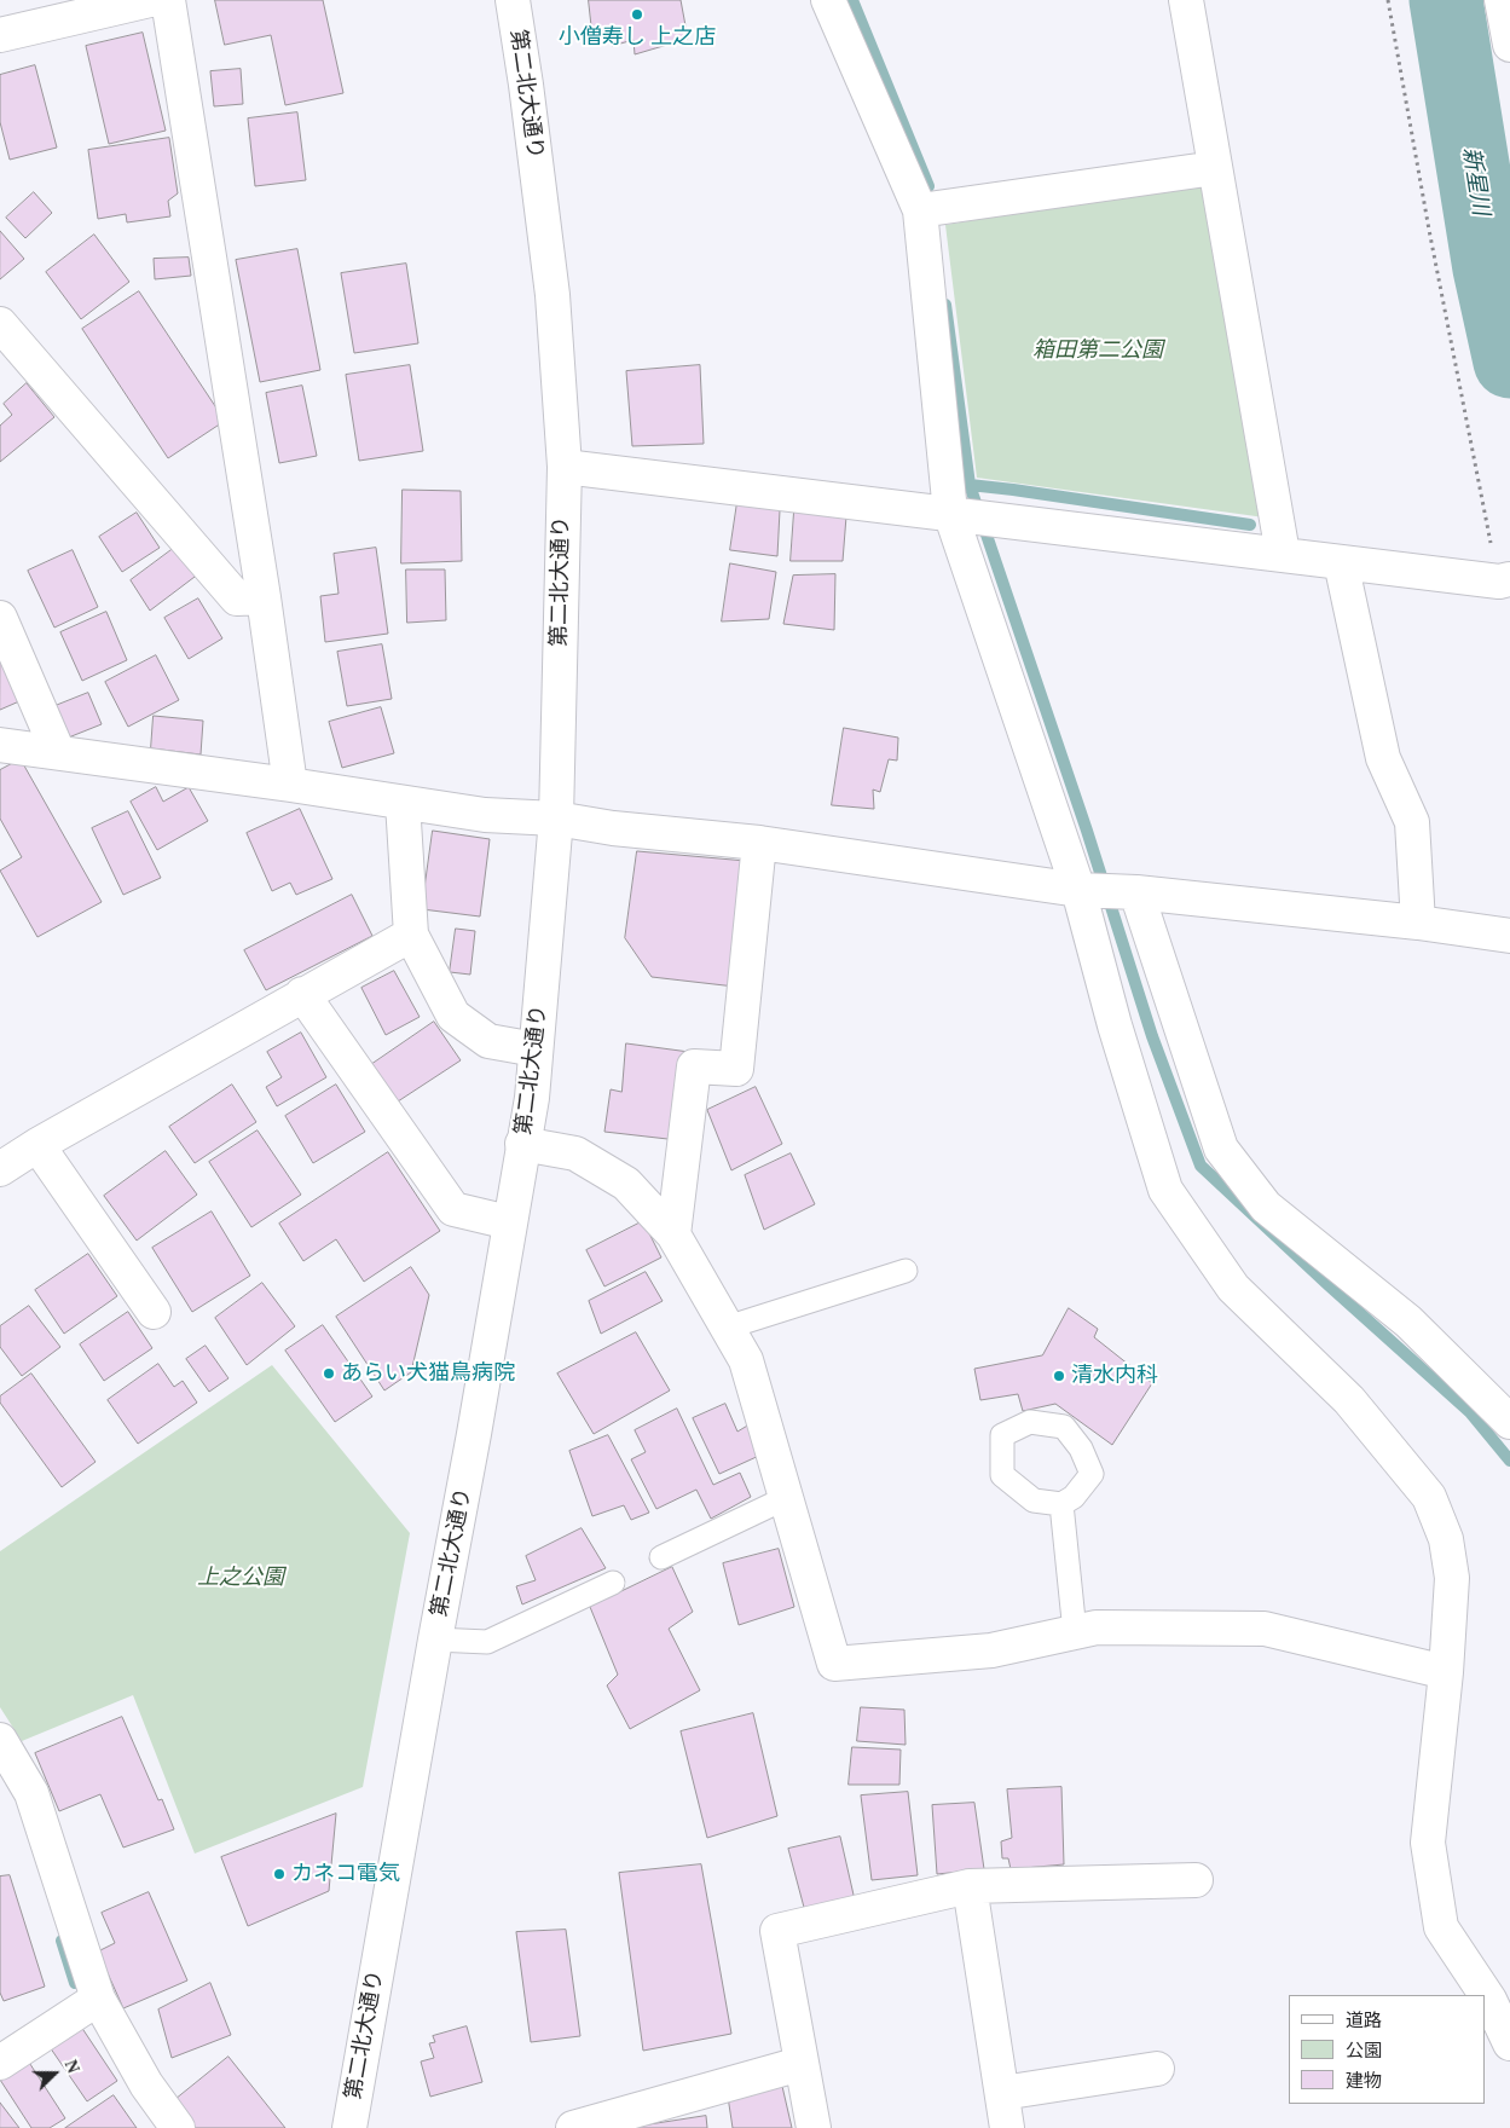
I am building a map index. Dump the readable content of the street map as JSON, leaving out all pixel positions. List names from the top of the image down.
{
  "streets": {
    "street": ["第二北大通り"]
  },
  "water": ["新星川"],
  "parks": ["箱田第二公園", "上之公園"],
  "places": [
    "小僧寿し 上之店",
    "あらい犬猫鳥病院",
    "清水内科",
    "カネコ電気"
  ],
  "legend": ["道路", "公園", "建物"],
  "north": "right"
}
